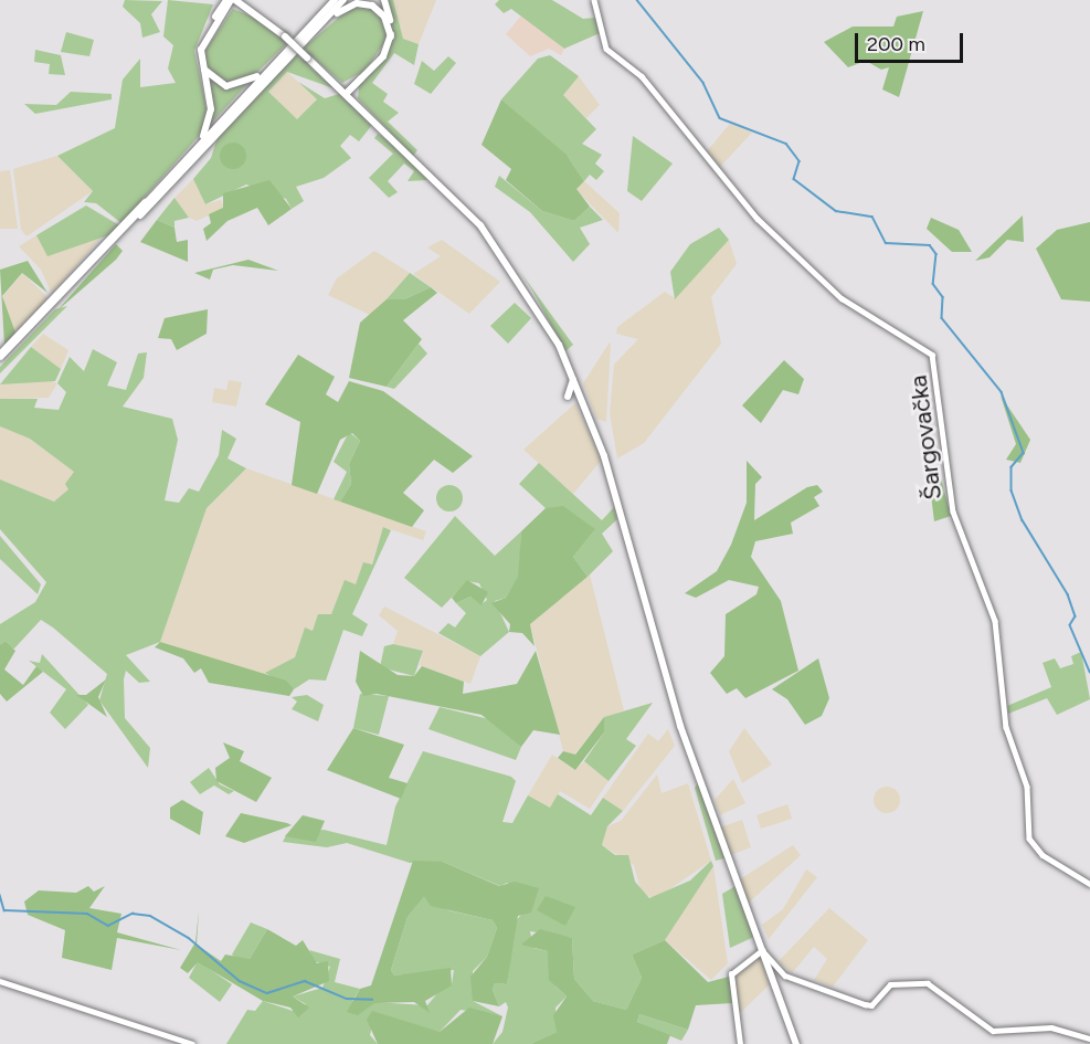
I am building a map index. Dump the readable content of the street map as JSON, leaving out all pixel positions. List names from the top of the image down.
{
  "streets": {
    "street": ["Šargovačka"]
  },
  "scale_bar": "200 m"
}
